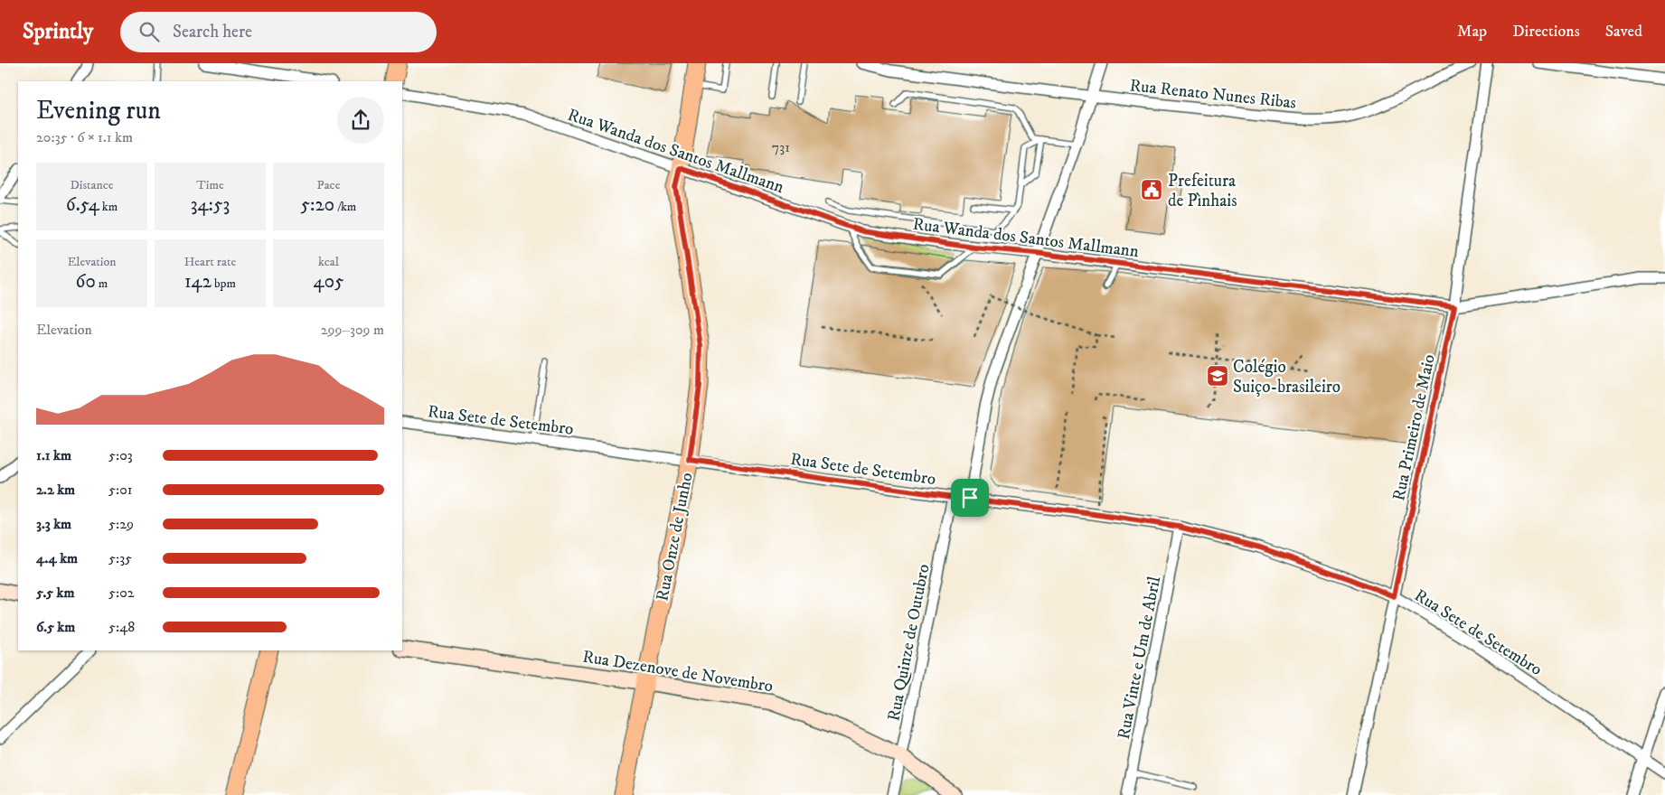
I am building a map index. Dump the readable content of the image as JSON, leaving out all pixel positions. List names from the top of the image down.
{
  "streets": {
    "main road": ["Rua Onze de Junho"],
    "street": [
      "Rua Renato Nunes Ribas",
      "Rua Wanda dos Santos Mallmann",
      "Rua Sete de Setembro",
      "Rua Primeiro de Maio",
      "Rua Quinze de Outubro",
      "Rua Vinte e Um de Abril",
      "Rua Dezenove de Novembro"
    ]
  },
  "crossings": [
    ["Rua Wanda dos Santos Mallmann", "Rua Primeiro de Maio"],
    ["Rua Wanda dos Santos Mallmann", "Rua Onze de Junho"],
    ["Rua Sete de Setembro", "Rua Primeiro de Maio"],
    ["Rua Sete de Setembro", "Rua Onze de Junho"],
    ["Rua Sete de Setembro", "Rua Quinze de Outubro"],
    ["Rua Sete de Setembro", "Rua Vinte e Um de Abril"],
    ["Rua Onze de Junho", "Rua Dezenove de Novembro"],
    ["Rua Quinze de Outubro", "Rua Dezenove de Novembro"]
  ],
  "places": {
    "public building": ["Prefeitura de Pìnhais"],
    "school or university": ["Colégio Suiço-brasileiro"]
  },
  "house_numbers": ["731"],
  "page": {
    "header": "Sprintly",
    "search": "Search here",
    "nav": ["Map", "Directions", "Saved"],
    "heading": ["Evening run", "20:35 · 6 × 1.1 km"],
    "stats": [
      ["Distance", "6.54 km"],
      ["Time", "34:53"],
      ["Pace", "5:20 /km"],
      ["Elevation", "60 m"],
      ["Heart rate", "142 bpm"],
      ["kcal", "405"]
    ],
    "chart": ["Elevation", "299–309 m"],
    "list": [
      {
        "name": "1.1 km",
        "note": "5:03"
      },
      {
        "name": "2.2 km",
        "note": "5:01"
      },
      {
        "name": "3.3 km",
        "note": "5:29"
      },
      {
        "name": "4.4 km",
        "note": "5:35"
      },
      {
        "name": "5.5 km",
        "note": "5:02"
      },
      {
        "name": "6.5 km",
        "note": "5:48"
      }
    ]
  }
}
